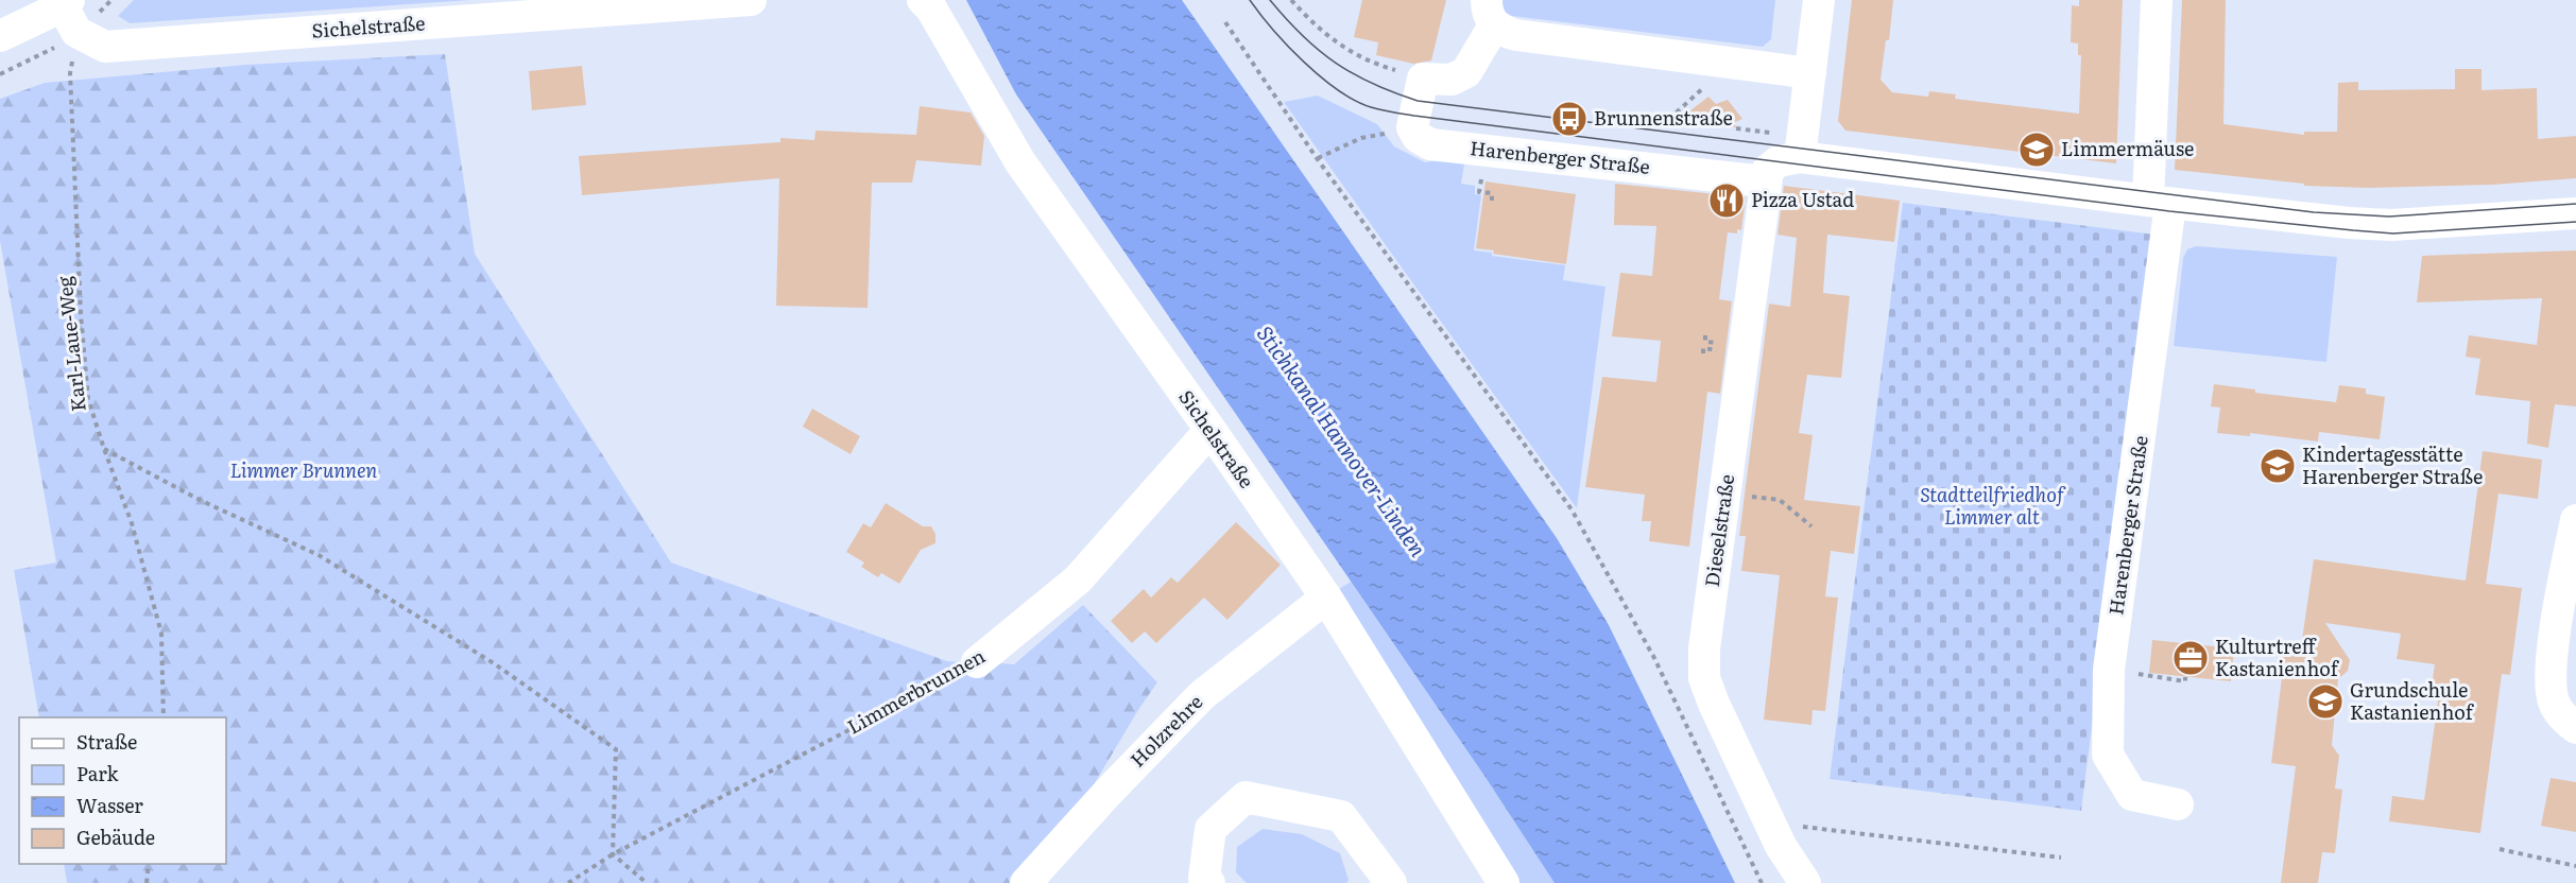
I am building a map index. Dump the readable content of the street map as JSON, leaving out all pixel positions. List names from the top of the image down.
{
  "streets": {
    "street": [
      "Sichelstraße",
      "Harenberger Straße",
      "Dieselstraße",
      "Limmerbrunnen",
      "Holzrehre"
    ],
    "path": ["Karl-Laue-Weg"]
  },
  "crossings": [
    ["Sichelstraße", "Karl-Laue-Weg"],
    ["Sichelstraße", "Limmerbrunnen"],
    ["Sichelstraße", "Holzrehre"],
    ["Harenberger Straße", "Dieselstraße"]
  ],
  "water": ["Stichkanal Hannover-Linden"],
  "parks": ["Limmer Brunnen", "Stadtteilfriedhof Limmer alt"],
  "places": {
    "bus stop": ["Brunnenstraße"],
    "school or university": ["Limmermäuse", "Kindertagesstätte Harenberger Straße", "Grundschule Kastanienhof"],
    "restaurant": ["Pizza Ustad"],
    "office": ["Kulturtreff Kastanienhof"]
  },
  "legend": [
    "Straße",
    "Park",
    "Wasser",
    "Gebäude"
  ]
}
